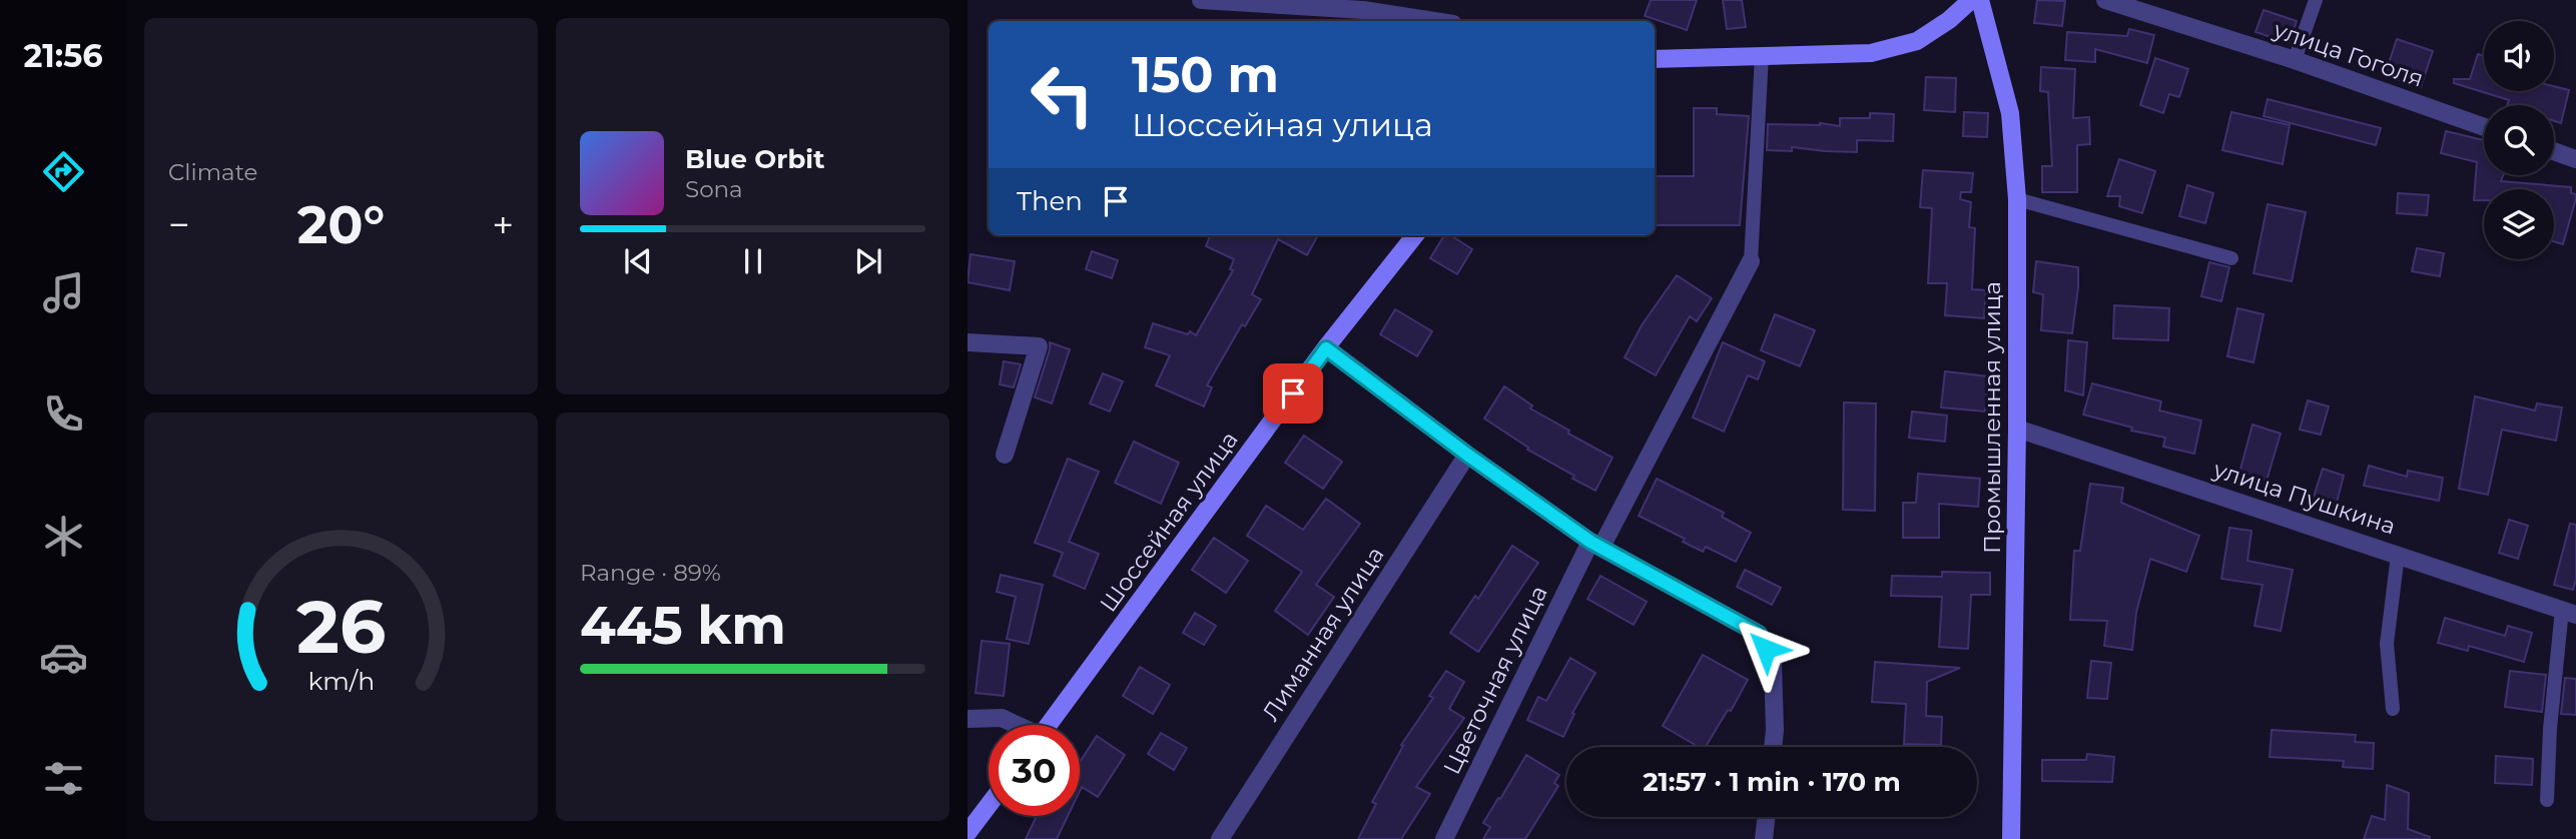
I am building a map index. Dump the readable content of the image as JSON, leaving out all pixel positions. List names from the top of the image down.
{
  "streets": {
    "main road": ["Промышленная улица", "Шоссейная улица"],
    "street": [
      "улица Гоголя",
      "улица Пушкина",
      "Лиманная улица",
      "Цветочная улица"
    ]
  },
  "crossings": [
    ["Промышленная улица", "улица Пушкина"]
  ],
  "page": {
    "tabs": "21:56",
    "tile": [
      "Climate",
      ["Range · 89%", "445 km"]
    ],
    "turn": ["150 m", "Шоссейная улица"],
    "song": ["Blue Orbit", "Sona"],
    "then": "Then",
    "heat": ["−", "20°", "+"],
    "limit": "30",
    "trip": "21:57 · 1 min · 170 m",
    "gauge": ["26", "km/h"]
  }
}
